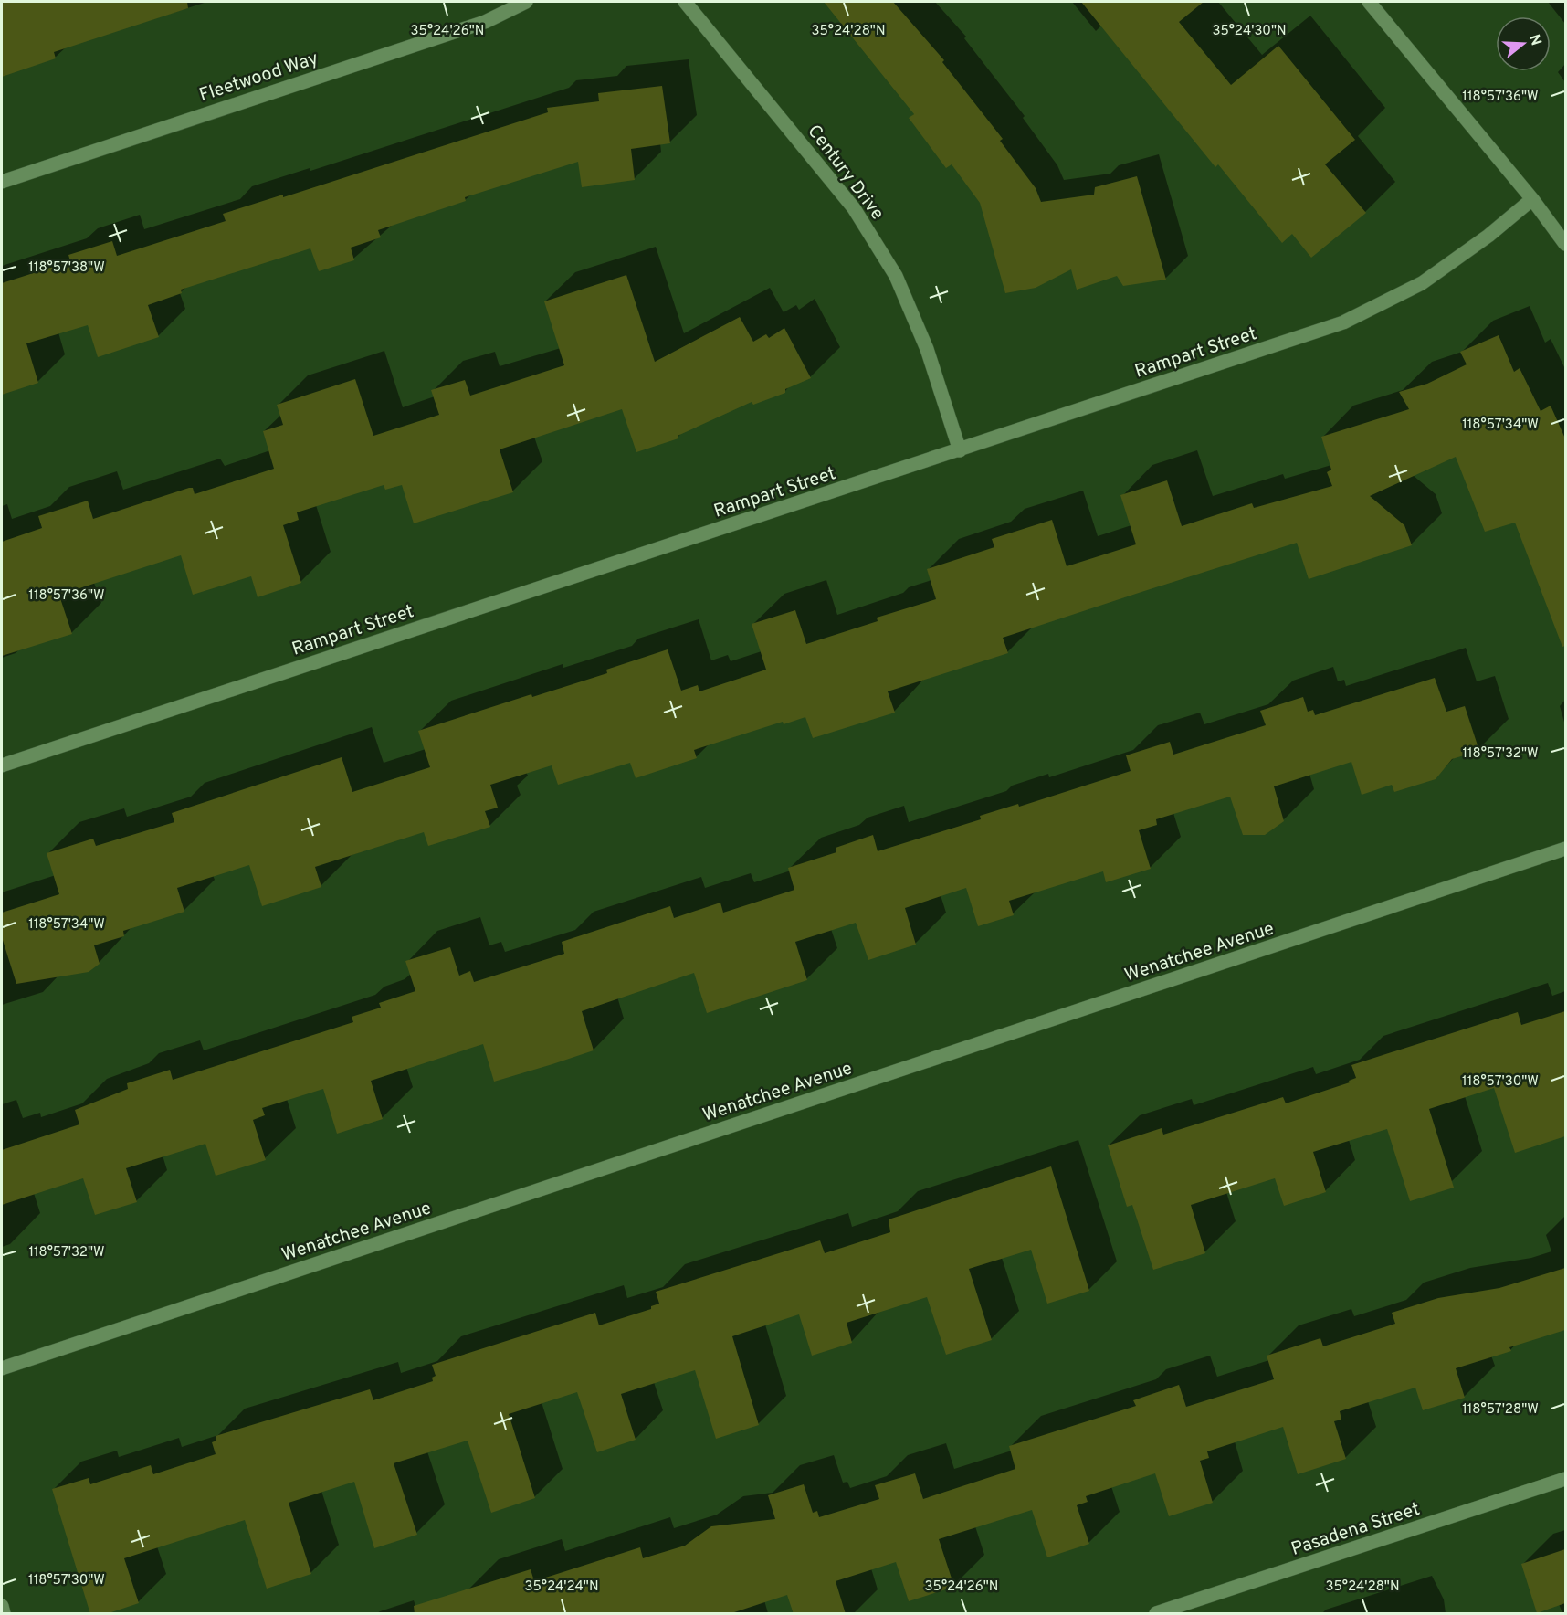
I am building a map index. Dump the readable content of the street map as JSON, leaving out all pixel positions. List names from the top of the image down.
{
  "streets": {
    "street": [
      "Fleetwood Way",
      "Century Drive",
      "Rampart Street",
      "Wenatchee Avenue",
      "Pasadena Street"
    ]
  },
  "crossings": [
    ["Century Drive", "Rampart Street"]
  ],
  "north": "right",
  "coordinates": [
    "35°24'26\"N",
    "35°24'28\"N",
    "35°24'30\"N",
    "118°57'36\"W",
    "118°57'38\"W",
    "118°57'34\"W",
    "118°57'32\"W",
    "118°57'30\"W",
    "118°57'28\"W",
    "35°24'24\"N"
  ]
}
